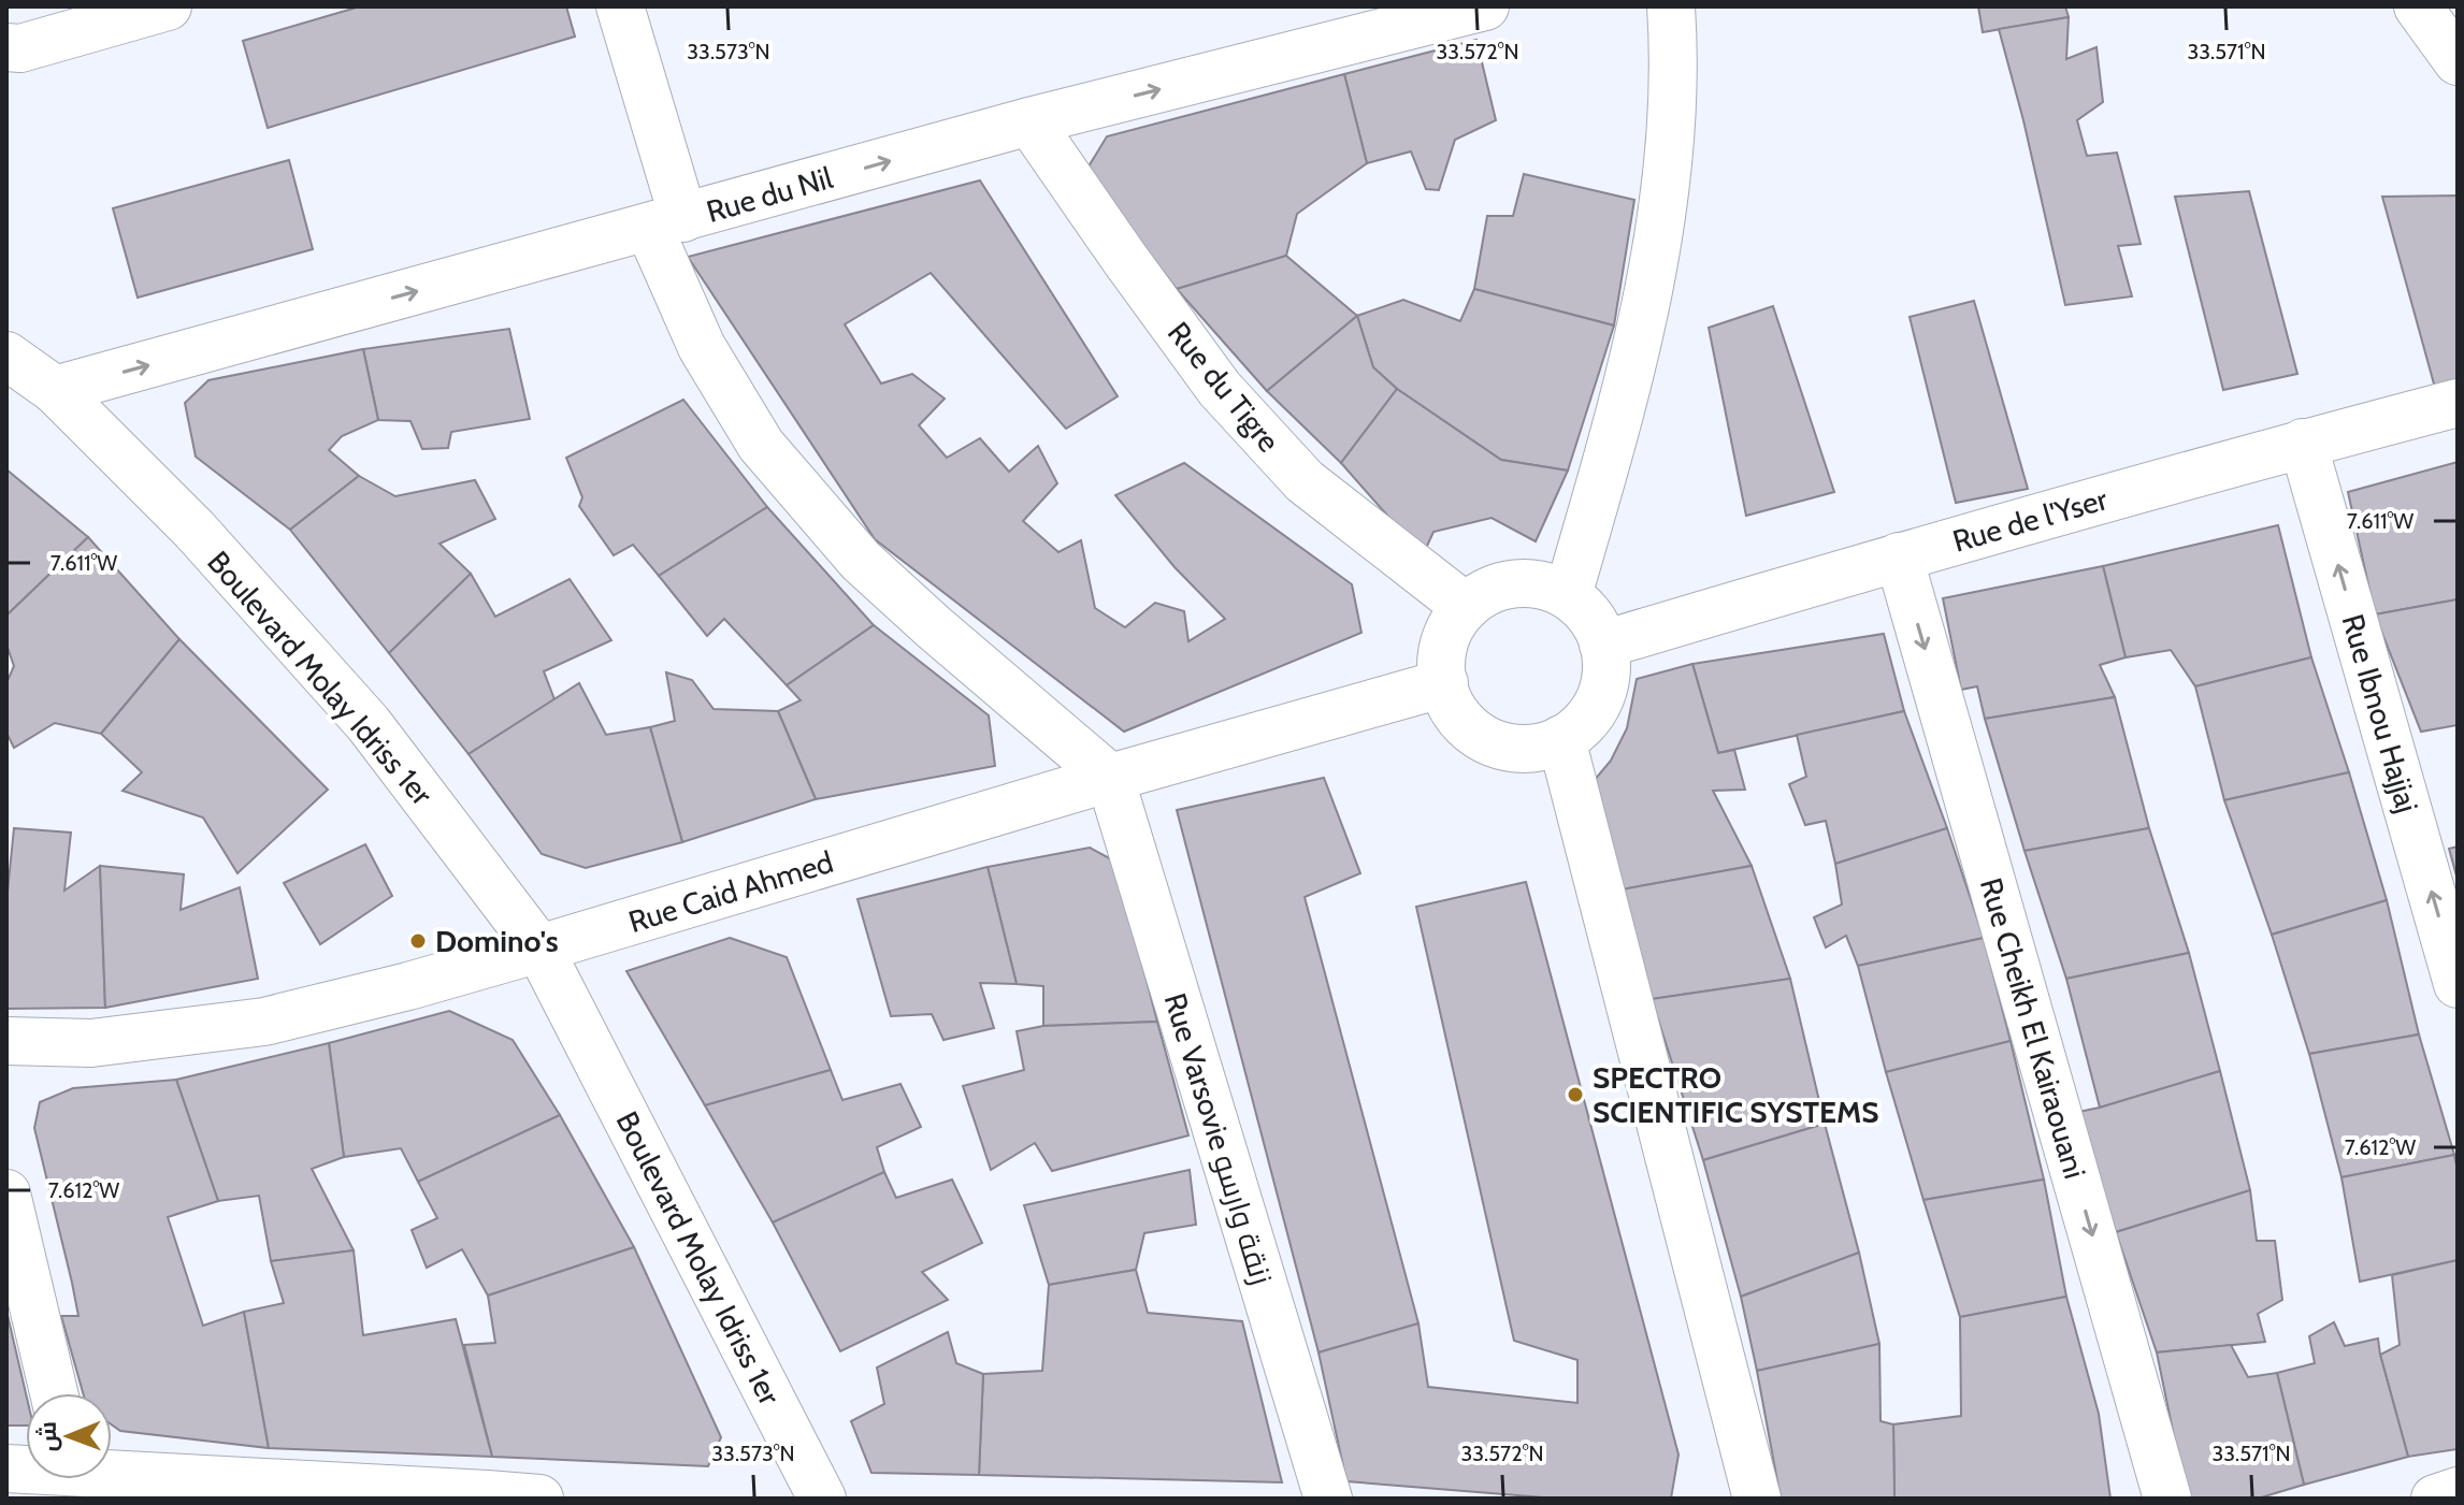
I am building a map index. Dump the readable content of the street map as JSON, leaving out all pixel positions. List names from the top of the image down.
{
  "streets": {
    "street": [
      "Rue du Nil",
      "Rue du Tigre",
      "Rue de l'Yser",
      "Boulevard Molay Idriss 1er",
      "Rue Ibnou Hajjaj",
      "Rue Caid Ahmed",
      "Rue Cheikh El Kairaouani",
      "Rue Varsovie زنقة وارسو"
    ]
  },
  "crossings": [
    ["Rue du Nil", "Rue du Tigre"],
    ["Rue du Nil", "Boulevard Molay Idriss 1er"],
    ["Rue du Tigre", "Rue de l'Yser"],
    ["Rue du Tigre", "Rue Caid Ahmed"],
    ["Rue de l'Yser", "Rue Ibnou Hajjaj"],
    ["Rue de l'Yser", "Rue Caid Ahmed"],
    ["Rue de l'Yser", "Rue Cheikh El Kairaouani"],
    ["Boulevard Molay Idriss 1er", "Rue Caid Ahmed"],
    ["Rue Caid Ahmed", "Rue Varsovie زنقة وارسو"]
  ],
  "one_way": ["Rue du Nil", "Rue Ibnou Hajjaj"],
  "places": ["Domino's", "SPECTRO SCIENTIFIC SYSTEMS"],
  "north": "left",
  "coordinates": [
    "33.573°N",
    "33.572°N",
    "33.571°N",
    "7.611°W",
    "7.612°W"
  ]
}
